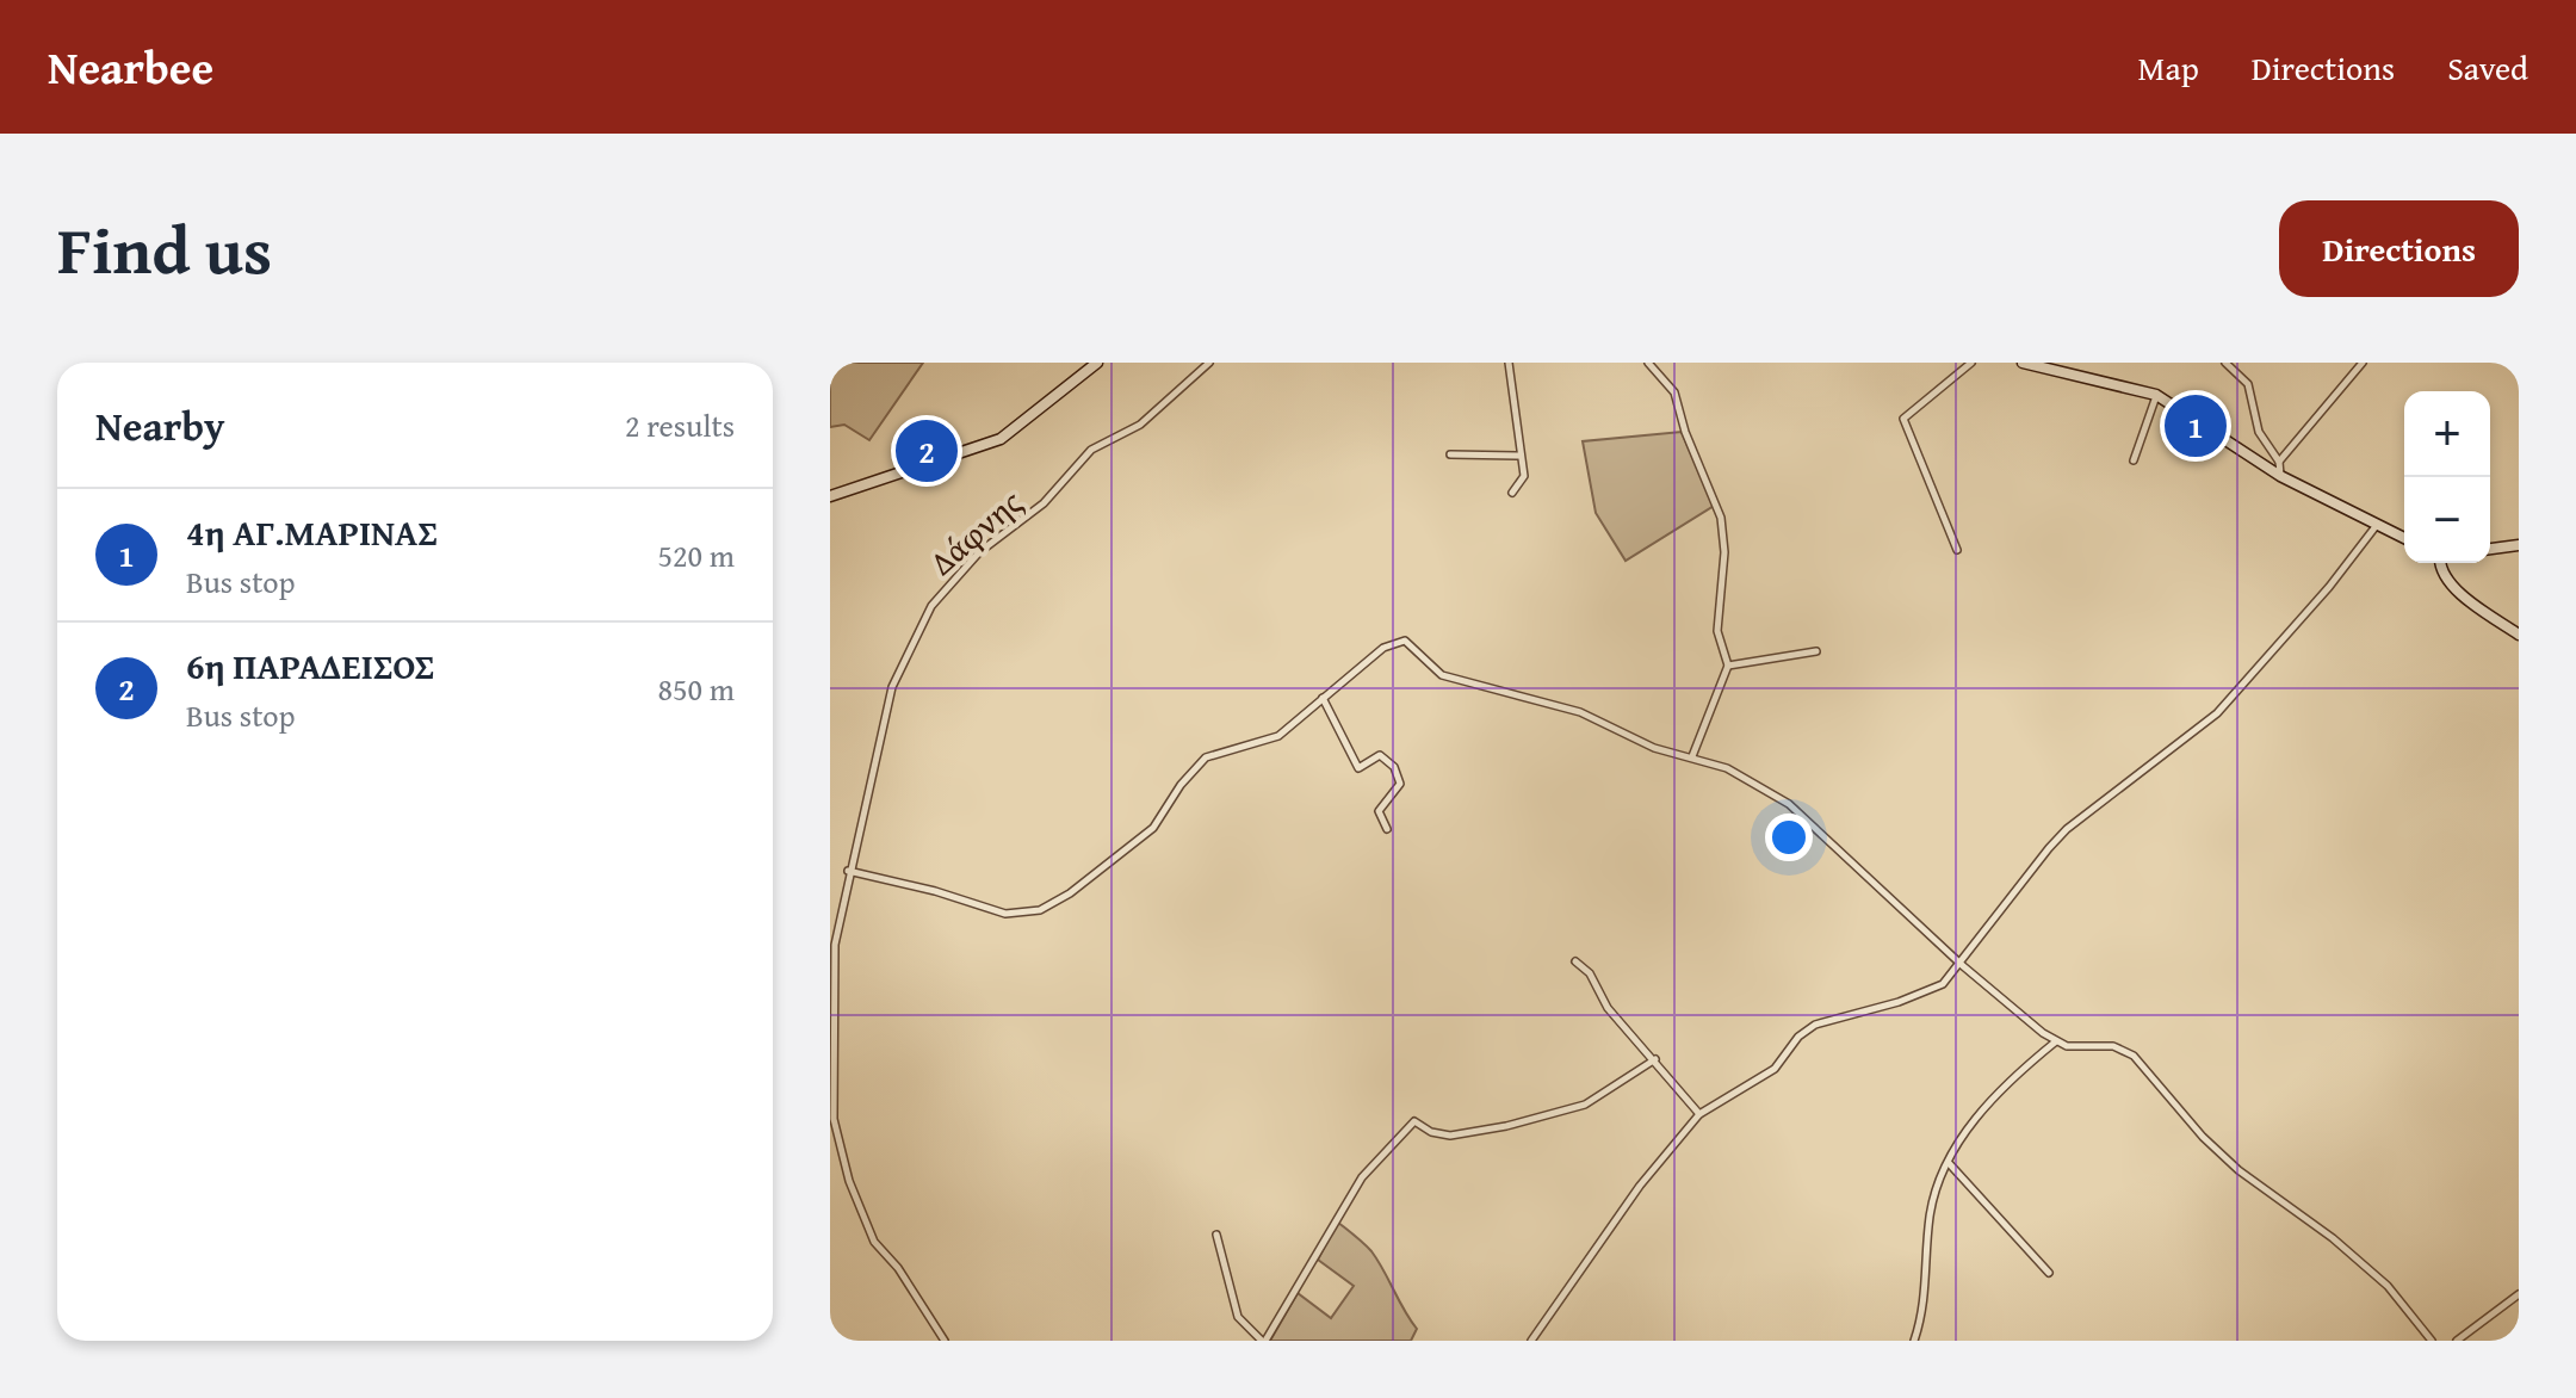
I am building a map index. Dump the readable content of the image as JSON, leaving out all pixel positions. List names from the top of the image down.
{
  "streets": {
    "street": ["Δάφνης"]
  },
  "page": {
    "header": "Nearbee",
    "nav": ["Map", "Directions", "Saved"],
    "title": "Find us",
    "buttons": "Directions",
    "heading": ["Nearby", "2 results"],
    "pins": ["1", "2"],
    "map_buttons": ["+", "−"],
    "list": [
      {
        "mark": "1",
        "name": "4η ΑΓ.ΜΑΡΙΝΑΣ",
        "note": "Bus stop",
        "value": "520 m"
      },
      {
        "mark": "2",
        "name": "6η ΠΑΡΑΔΕΙΣΟΣ",
        "note": "Bus stop",
        "value": "850 m"
      }
    ]
  }
}
